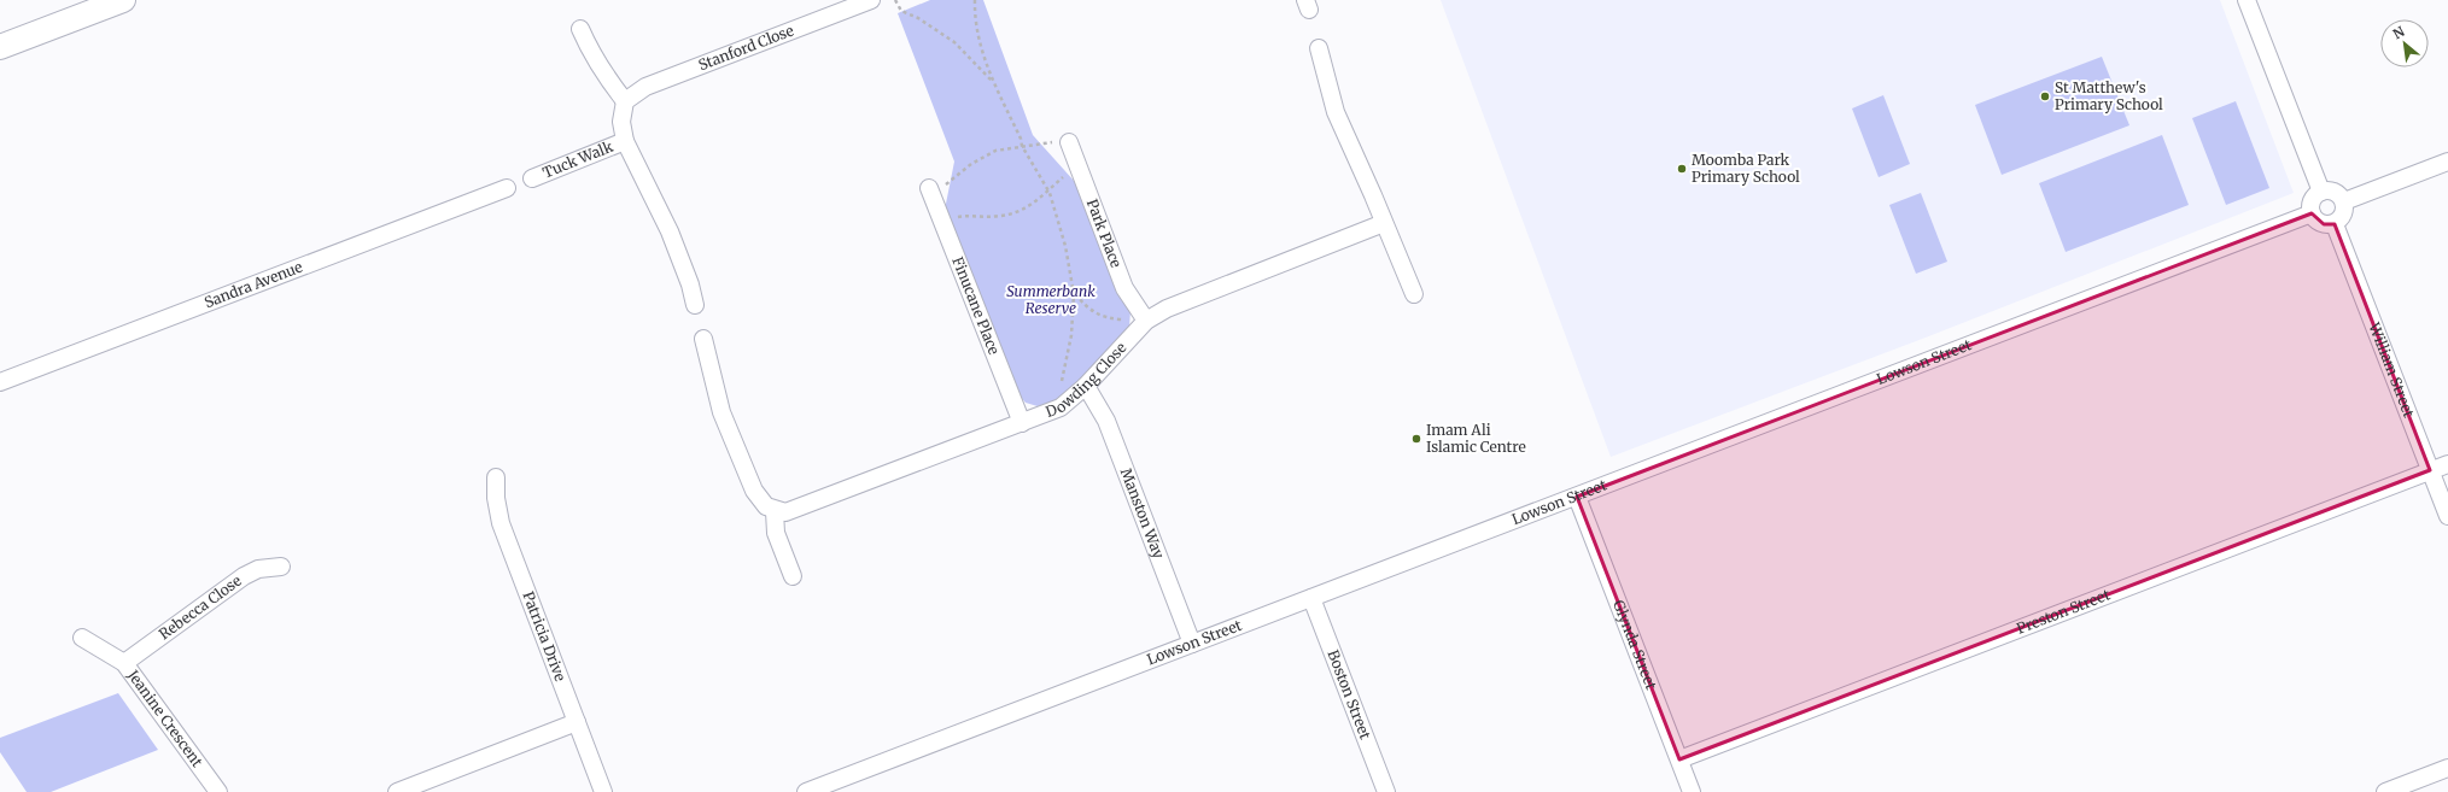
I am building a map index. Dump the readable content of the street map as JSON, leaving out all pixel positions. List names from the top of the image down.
{
  "streets": {
    "street": [
      "Stanford Close",
      "Tuck Walk",
      "Park Place",
      "Sandra Avenue",
      "Finucane Place",
      "Lowson Street",
      "William Street",
      "Dowding Close",
      "Manston Way",
      "Rebecca Close",
      "Preston Street",
      "Patricia Drive",
      "Glynda Street",
      "Boston Street",
      "Jeanine Crescent"
    ]
  },
  "crossings": [
    ["Park Place", "Dowding Close"],
    ["Finucane Place", "Dowding Close"],
    ["Lowson Street", "William Street"],
    ["Lowson Street", "Manston Way"],
    ["Lowson Street", "Glynda Street"],
    ["Lowson Street", "Boston Street"],
    ["William Street", "Preston Street"],
    ["Dowding Close", "Manston Way"],
    ["Rebecca Close", "Jeanine Crescent"],
    ["Preston Street", "Glynda Street"]
  ],
  "parks": ["Summerbank Reserve"],
  "places": ["St Matthew's Primary School", "Moomba Park Primary School", "Imam Ali Islamic Centre"],
  "north": "top left"
}
